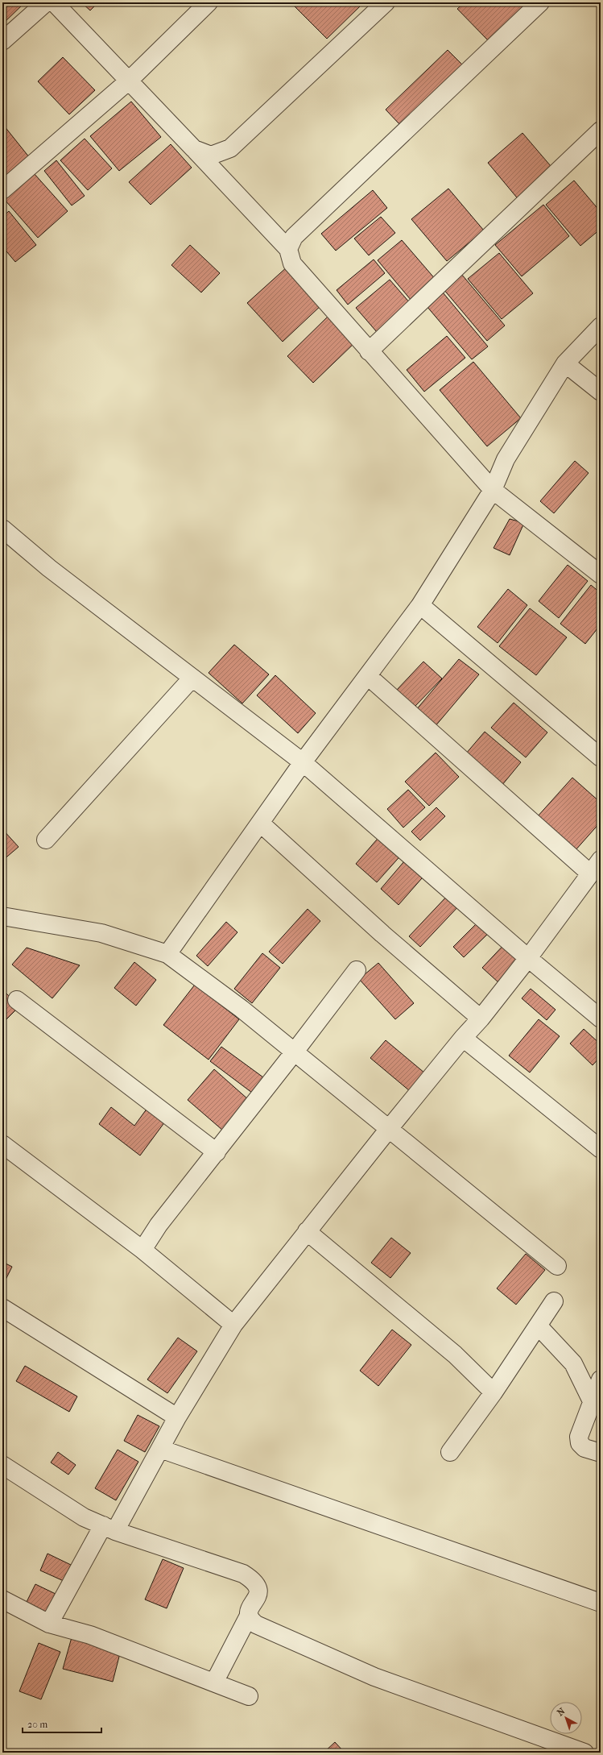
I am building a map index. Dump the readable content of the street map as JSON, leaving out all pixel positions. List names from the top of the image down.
{
  "scale_bar": "20 m",
  "north": "top left"
}
